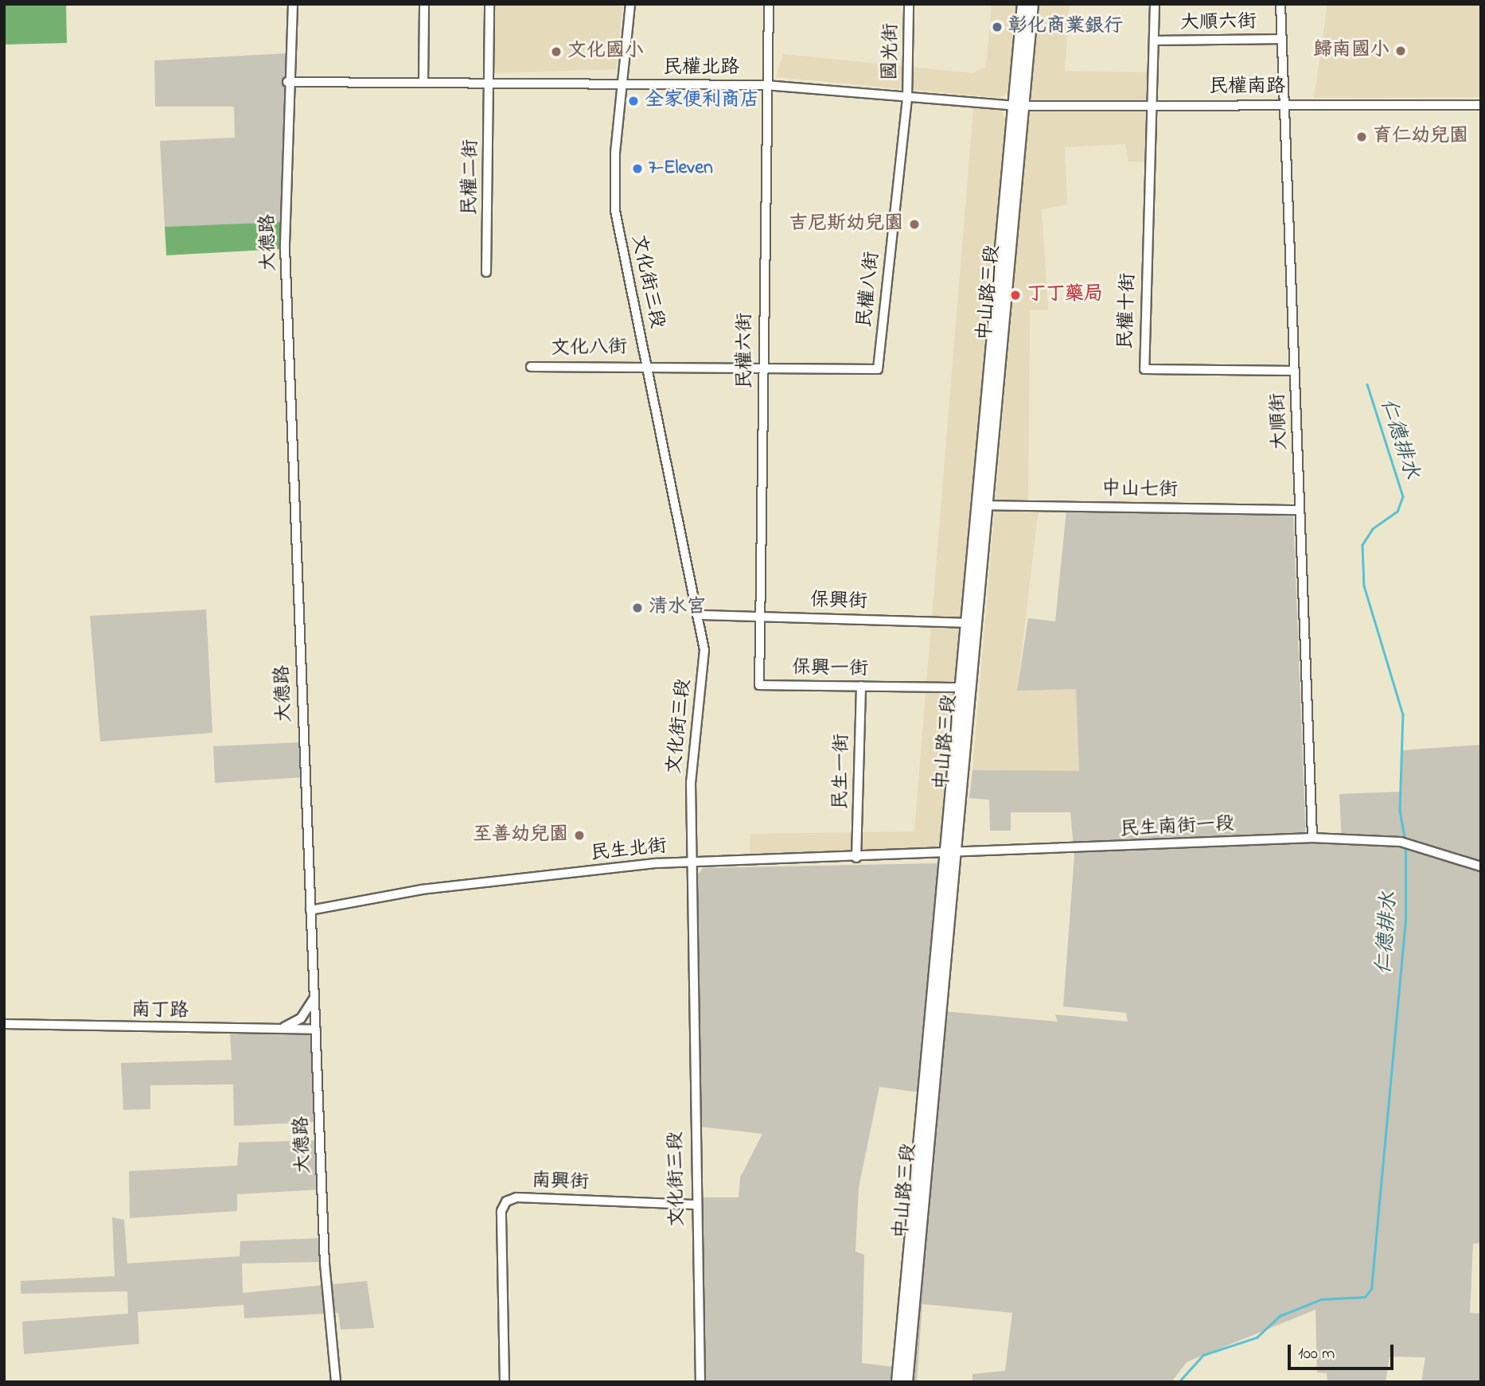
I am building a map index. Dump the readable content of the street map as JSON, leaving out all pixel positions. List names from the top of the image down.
{
  "streets": {
    "main road": ["中山路三段"],
    "street": [
      "大順六街",
      "國光街",
      "民權北路",
      "民權南路",
      "民權二街",
      "大德路",
      "文化街三段",
      "民權八街",
      "民權十街",
      "文化八街",
      "民權六街",
      "大順街",
      "中山七街",
      "保興街",
      "保興一街",
      "民生一街",
      "民生南街一段",
      "民生北街",
      "南丁路",
      "南興街"
    ]
  },
  "crossings": [
    ["大順六街", "大順街"],
    ["國光街", "民權北路"],
    ["國光街", "民權八街"],
    ["民權北路", "民權南路"],
    ["民權北路", "民權二街"],
    ["民權北路", "大德路"],
    ["民權北路", "文化街三段"],
    ["民權北路", "民權八街"],
    ["民權北路", "中山路三段"],
    ["民權北路", "民權六街"],
    ["民權南路", "中山路三段"],
    ["民權南路", "民權十街"],
    ["民權南路", "大順街"],
    ["大德路", "民生北街"],
    ["大德路", "南丁路"],
    ["文化街三段", "文化八街"],
    ["文化街三段", "保興街"],
    ["文化街三段", "民生北街"],
    ["文化街三段", "南興街"],
    ["民權八街", "文化八街"],
    ["民權八街", "民權六街"],
    ["中山路三段", "中山七街"],
    ["中山路三段", "保興街"],
    ["中山路三段", "保興一街"],
    ["中山路三段", "民生南街一段"],
    ["中山路三段", "民生北街"],
    ["民權十街", "大順街"],
    ["文化八街", "民權六街"],
    ["民權六街", "保興街"],
    ["民權六街", "保興一街"],
    ["大順街", "中山七街"],
    ["大順街", "民生南街一段"],
    ["保興街", "保興一街"],
    ["保興一街", "民生一街"],
    ["民生一街", "民生北街"],
    ["民生南街一段", "民生北街"]
  ],
  "water": ["仁德排水"],
  "places": [
    "彰化商業銀行",
    "歸南國小",
    "文化國小",
    "全家便利商店",
    "育仁幼兒園",
    "7-Eleven",
    "吉尼斯幼兒園",
    "丁丁藥局",
    "清水宮",
    "至善幼兒園"
  ],
  "scale_bar": "100 m"
}
